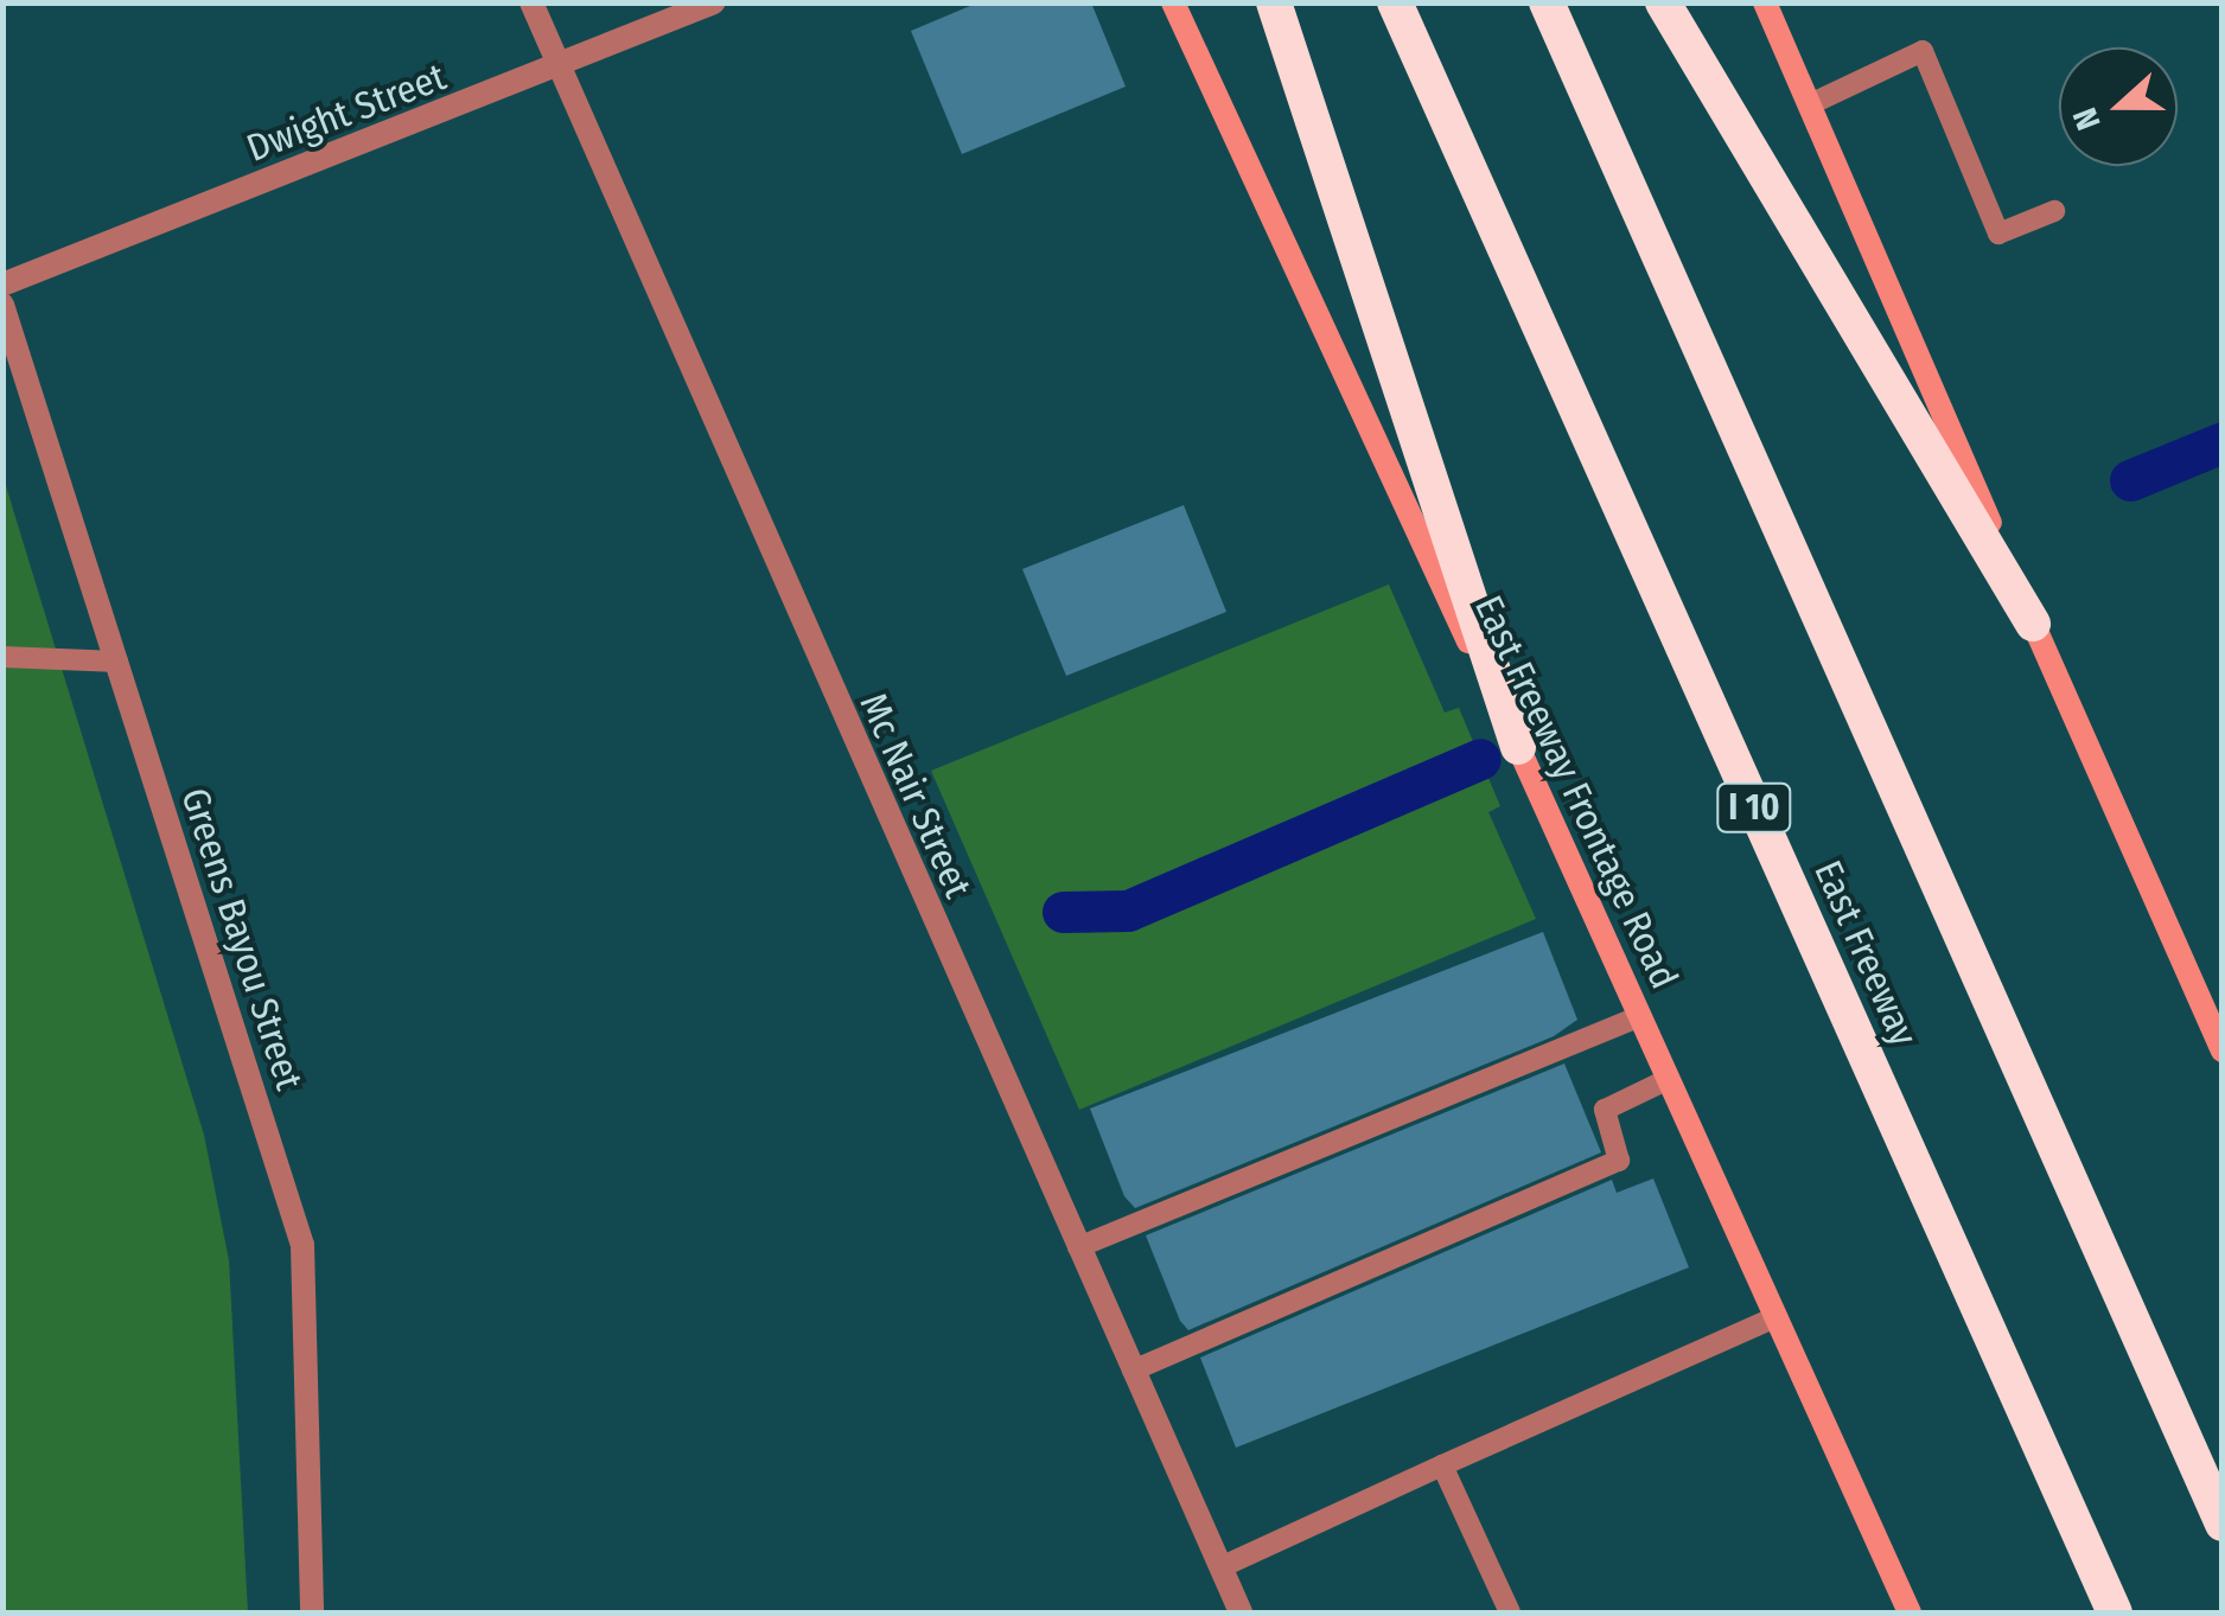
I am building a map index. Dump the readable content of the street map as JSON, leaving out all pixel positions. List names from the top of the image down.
{
  "streets": {
    "highway": ["I 10", "East Freeway"],
    "main road": ["East Freeway Frontage Road"],
    "street": ["Dwight Street", "Mc Nair Street", "Greens Bayou Street"]
  },
  "crossings": [
    ["Dwight Street", "Mc Nair Street"]
  ],
  "north": "left"
}
